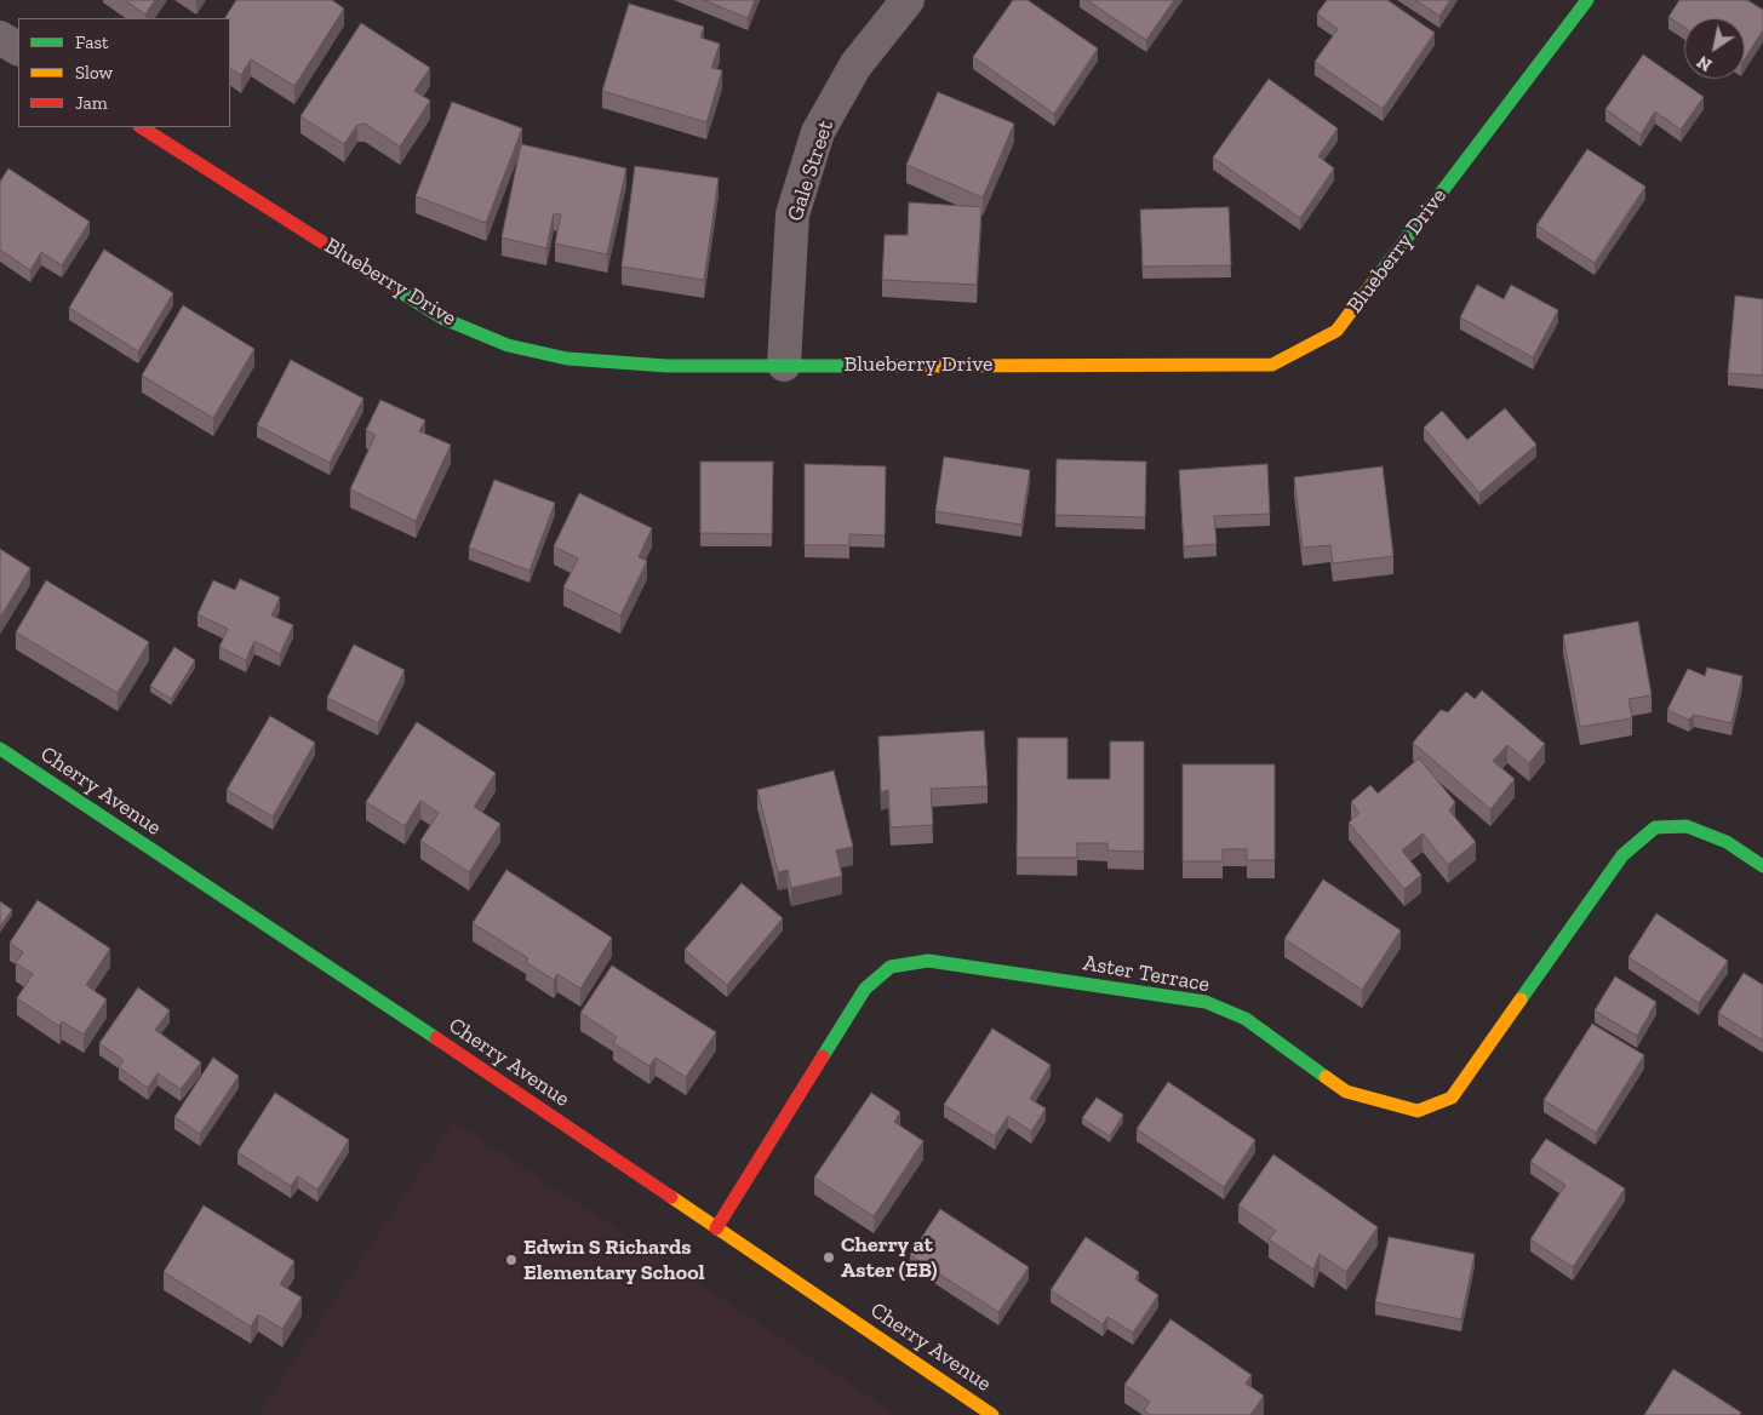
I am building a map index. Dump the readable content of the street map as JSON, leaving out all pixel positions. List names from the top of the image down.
{
  "streets": {
    "street": [
      "Gale Street",
      "Blueberry Drive",
      "Cherry Avenue",
      "Aster Terrace"
    ]
  },
  "crossings": [
    ["Gale Street", "Blueberry Drive"],
    ["Cherry Avenue", "Aster Terrace"]
  ],
  "places": ["Cherry at Aster (EB)", "Edwin S Richards Elementary School"],
  "legend": ["Fast", "Slow", "Jam"],
  "north": "bottom left"
}
